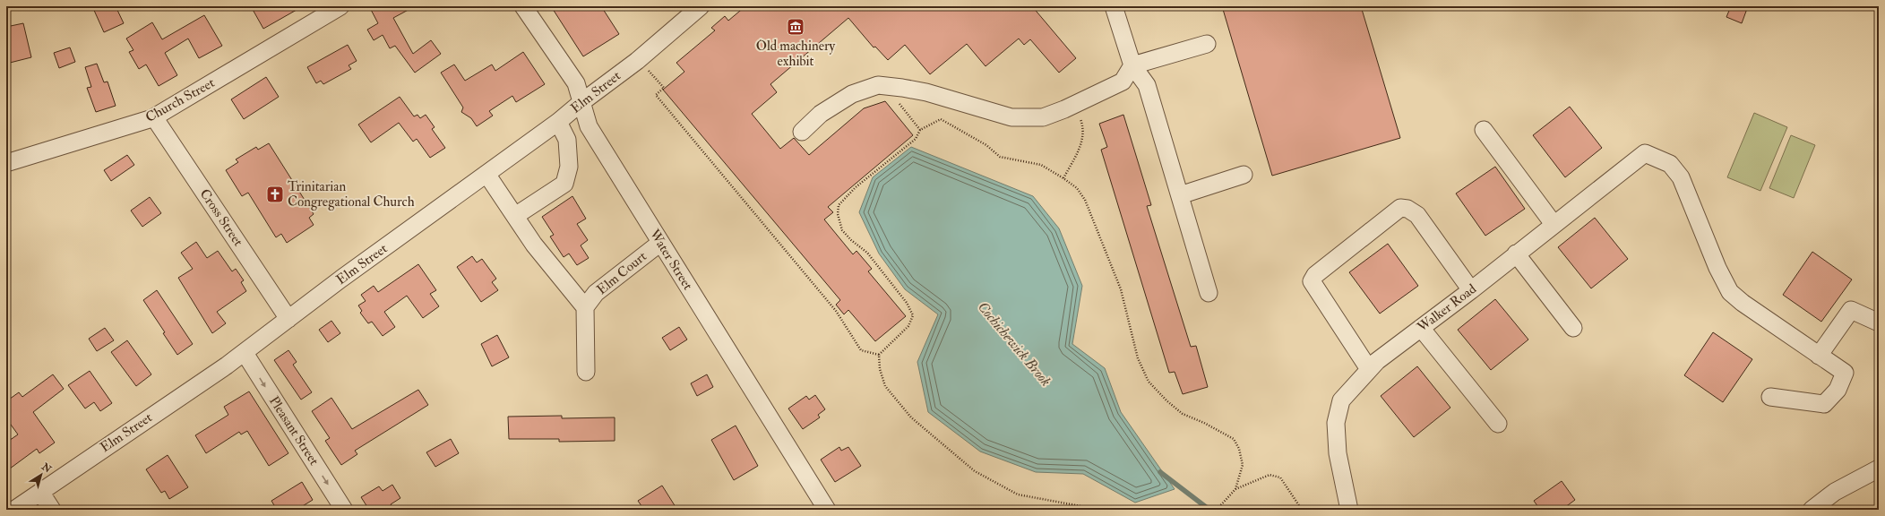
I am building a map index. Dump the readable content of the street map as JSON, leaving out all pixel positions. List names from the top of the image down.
{
  "streets": {
    "street": [
      "Elm Street",
      "Church Street",
      "Cross Street",
      "Water Street",
      "Elm Court",
      "Walker Road",
      "Pleasant Street"
    ]
  },
  "crossings": [
    ["Elm Street", "Cross Street"],
    ["Elm Street", "Water Street"],
    ["Elm Street", "Pleasant Street"],
    ["Church Street", "Cross Street"],
    ["Water Street", "Elm Court"]
  ],
  "one_way": ["Pleasant Street"],
  "water": ["Cochichewick Brook"],
  "places": {
    "museum": ["Old machinery exhibit"],
    "church": ["Trinitarian Congregational Church"]
  },
  "north": "top right"
}
